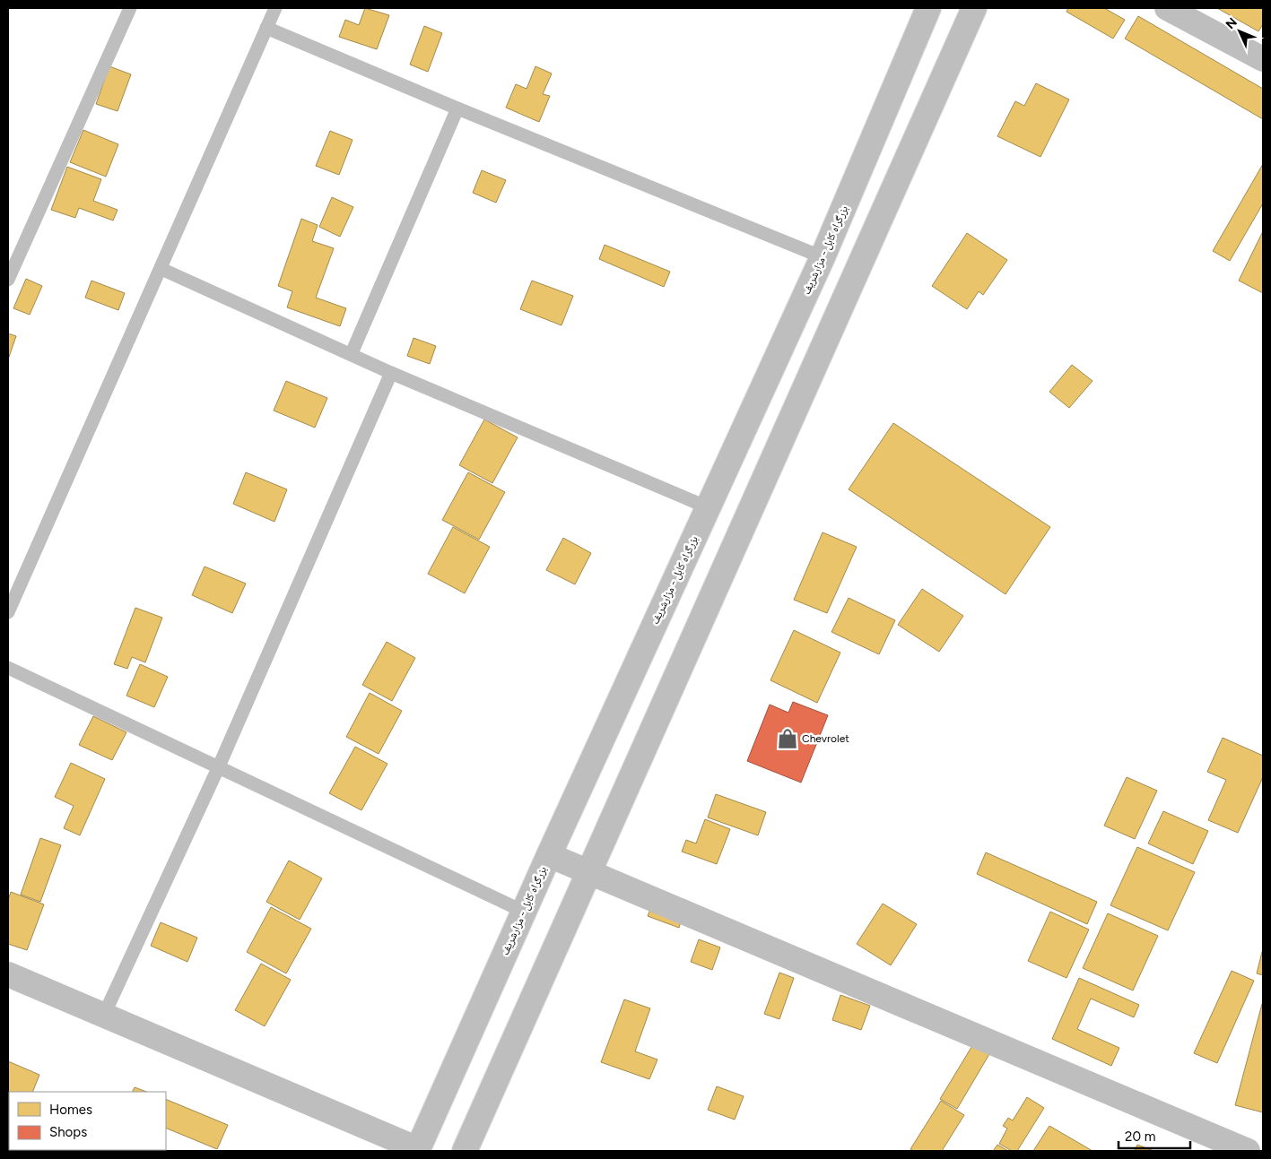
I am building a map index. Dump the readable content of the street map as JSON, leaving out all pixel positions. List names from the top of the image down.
{
  "streets": {
    "main road": ["بزرگراه کابل - مزارشریف"]
  },
  "places": {
    "shop": ["Chevrolet"]
  },
  "legend": ["Homes", "Shops"],
  "scale_bar": "20 m",
  "north": "top left"
}
